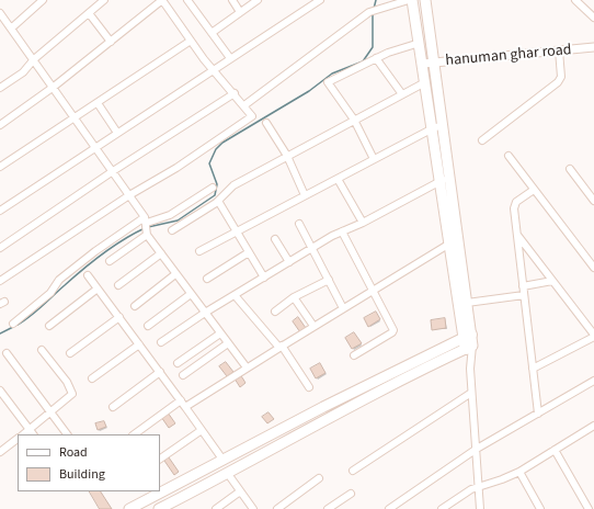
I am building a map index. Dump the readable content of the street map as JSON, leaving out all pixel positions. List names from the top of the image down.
{
  "streets": {
    "street": ["hanuman ghar road"]
  },
  "legend": ["Road", "Building"]
}
